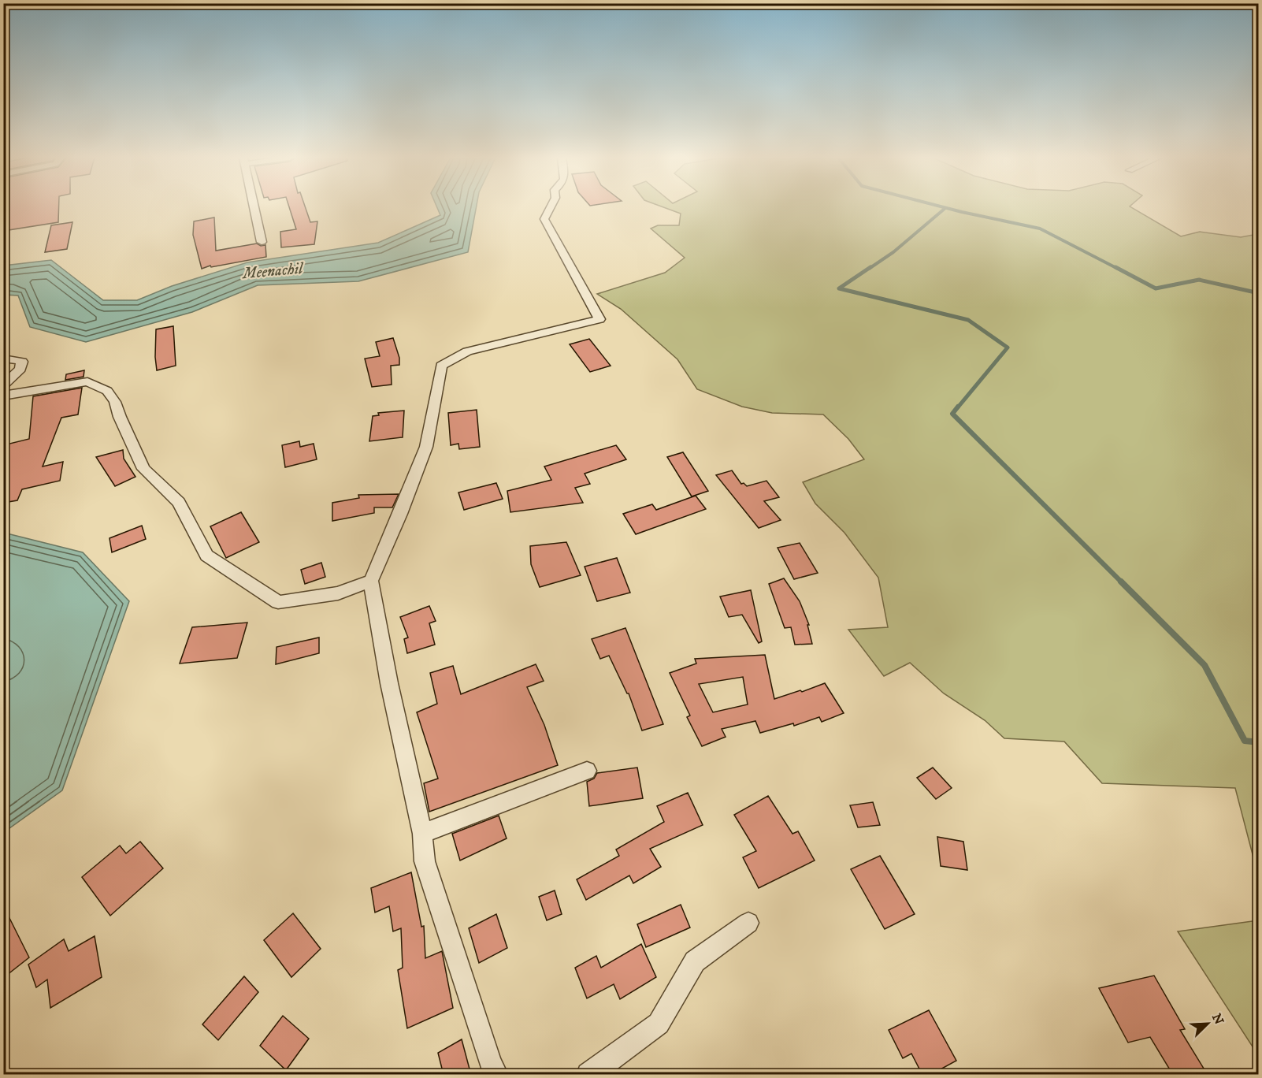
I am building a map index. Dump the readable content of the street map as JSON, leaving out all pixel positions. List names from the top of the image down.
{
  "water": ["Meenachil"],
  "north": "top right"
}
